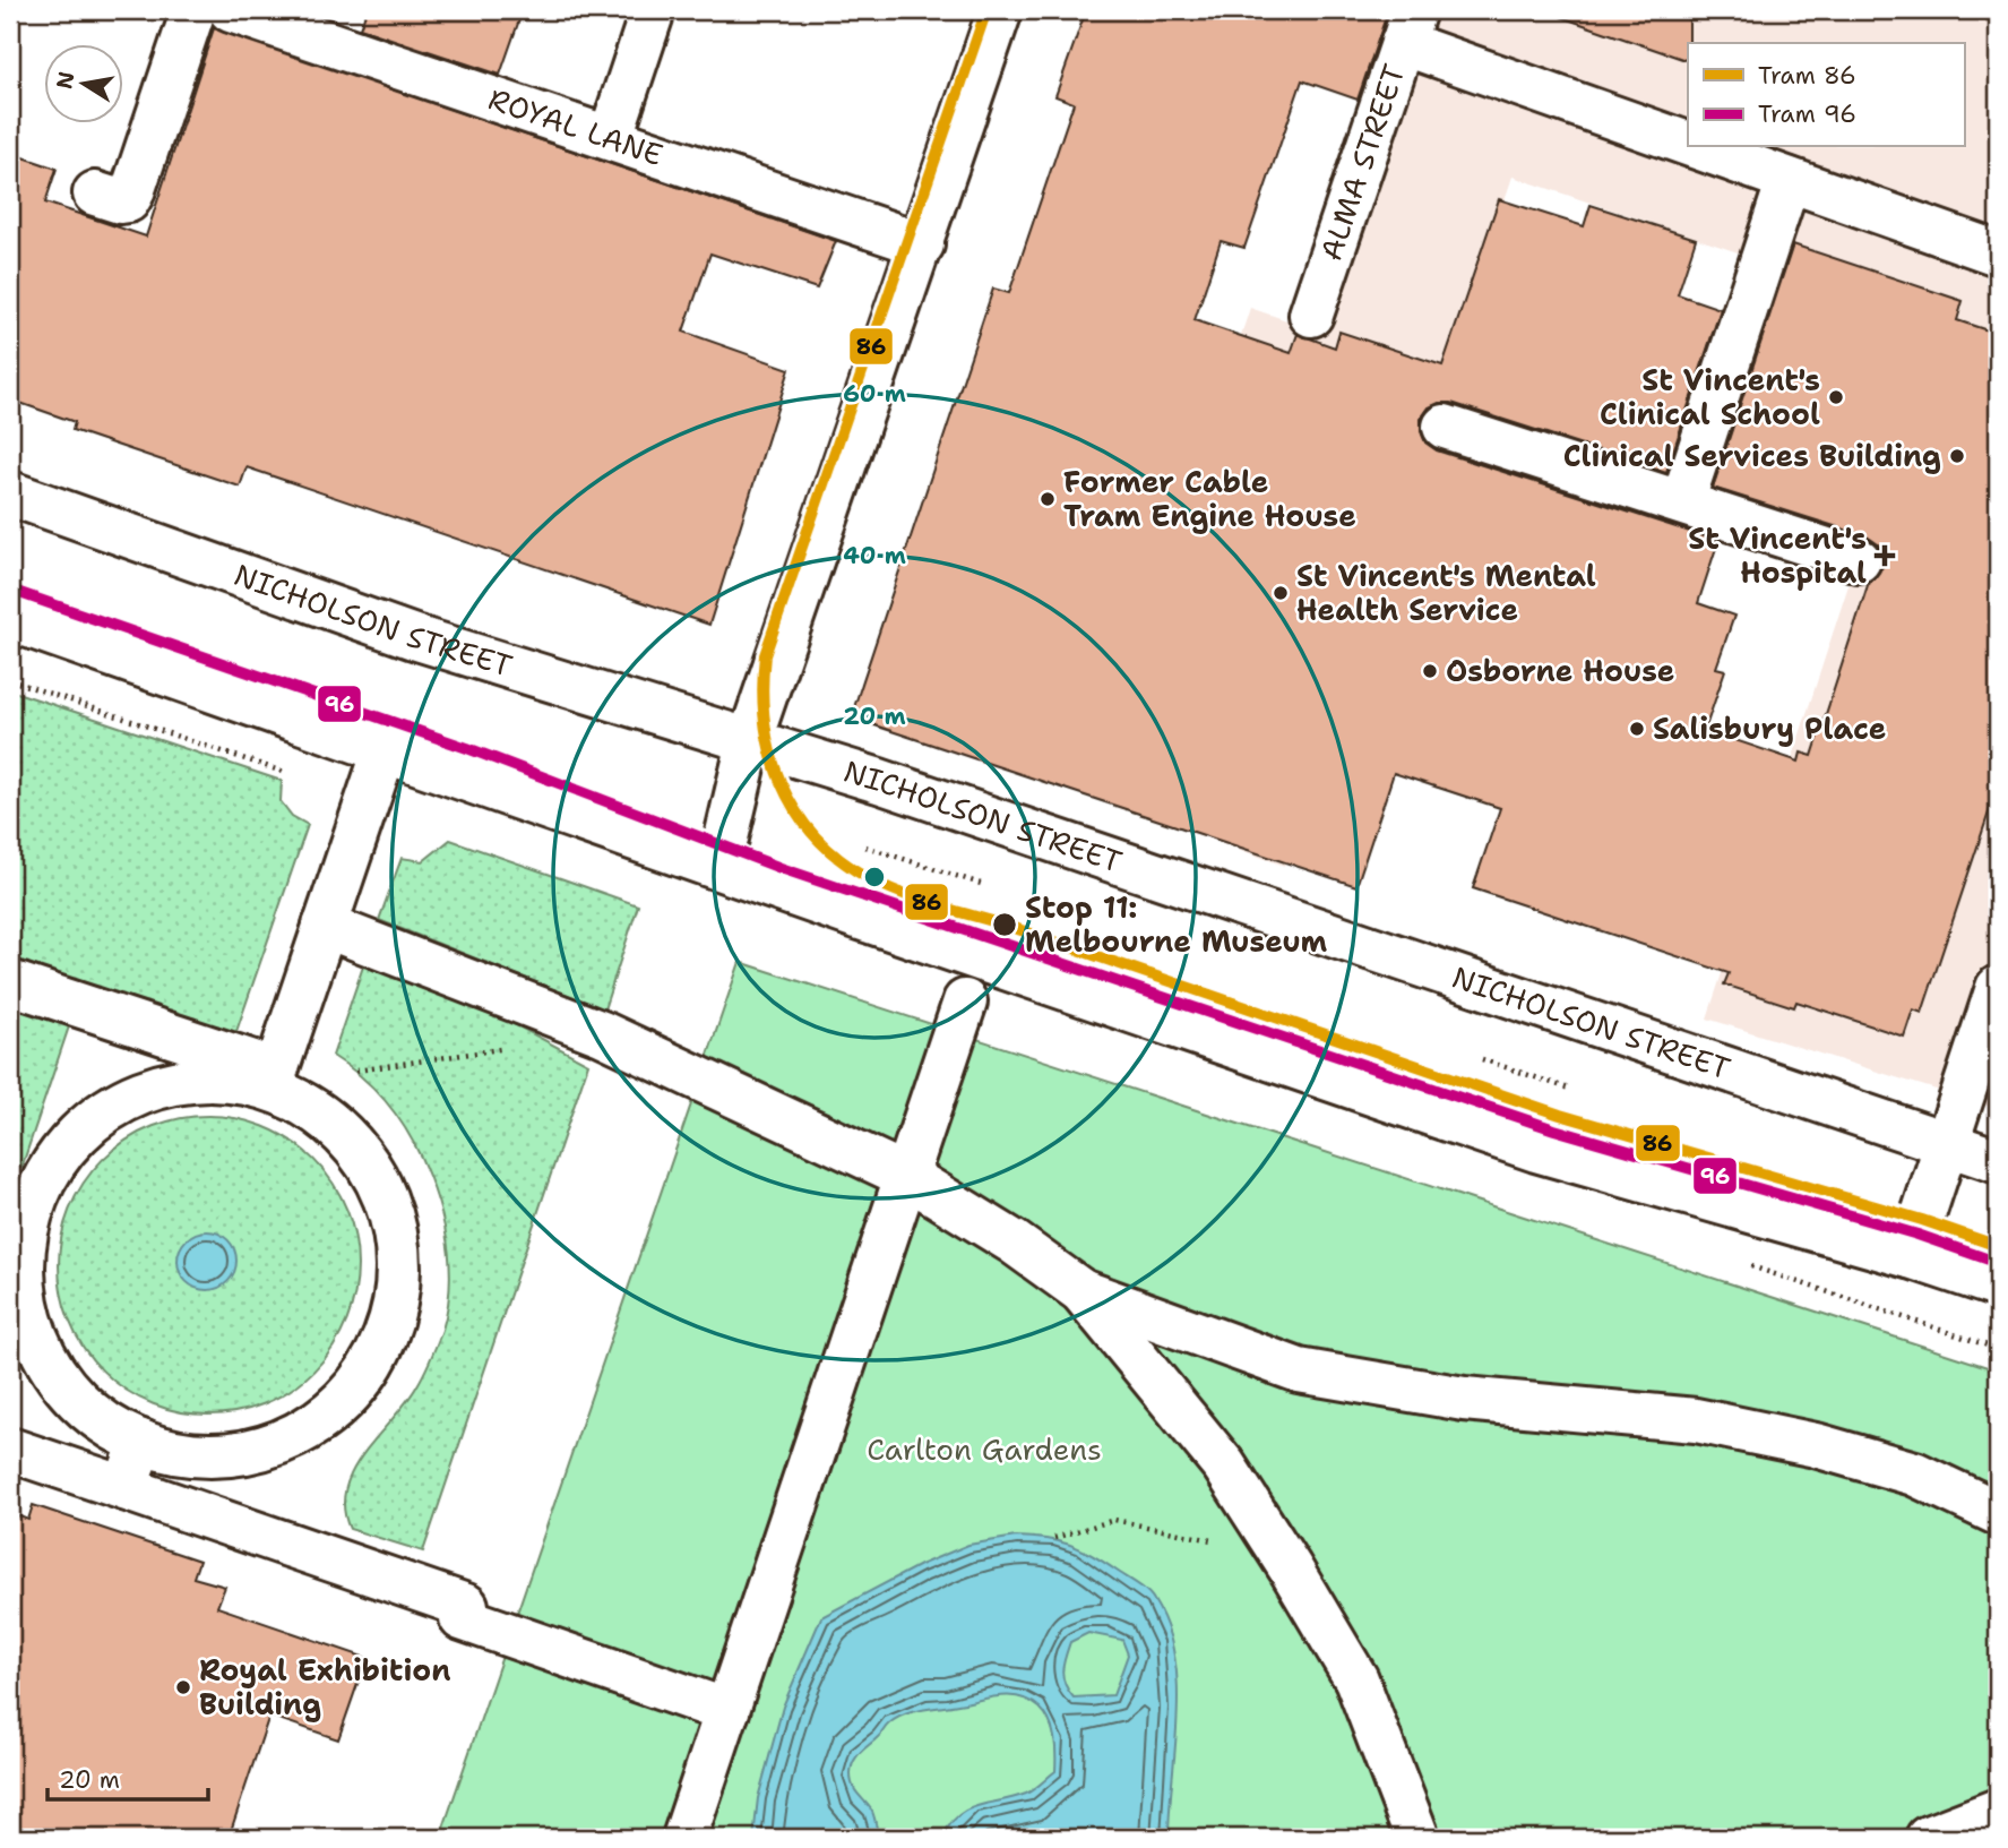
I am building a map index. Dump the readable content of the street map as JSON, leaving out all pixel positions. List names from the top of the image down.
{
  "streets": {
    "street": ["ROYAL LANE", "ALMA STREET", "NICHOLSON STREET"]
  },
  "parks": ["Carlton Gardens"],
  "places": {
    "other": [
      "St Vincent's Clinical School",
      "Clinical Services Building",
      "Former Cable Tram Engine House",
      "St Vincent's Mental Health Service",
      "Osborne House",
      "Salisbury Place",
      "Stop 11: Melbourne Museum",
      "Royal Exhibition Building"
    ],
    "health": ["St Vincent's Hospital"]
  },
  "lines": ["tram line 86", "tram line 96"],
  "legend": ["Tram 86", "Tram 96"],
  "scale_bar": "20 m",
  "north": "left",
  "rings": ["60 m", "40 m", "20 m"]
}
